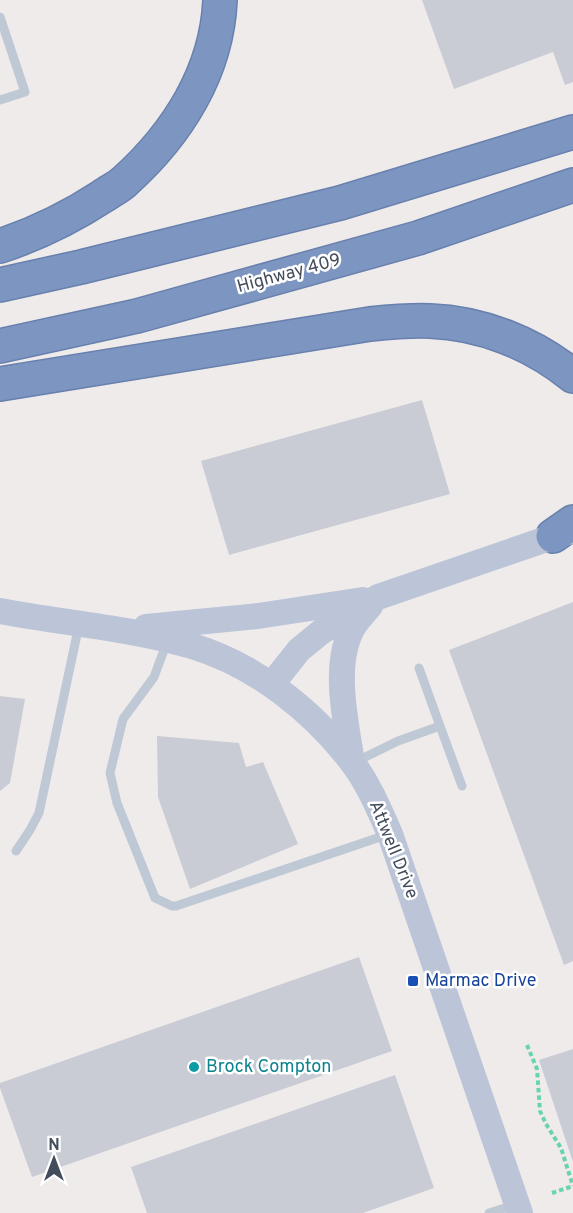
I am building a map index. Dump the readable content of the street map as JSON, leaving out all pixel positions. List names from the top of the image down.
{
  "streets": {
    "highway": ["Highway 409"],
    "street": ["Attwell Drive"]
  },
  "places": {
    "transit": ["Marmac Drive"],
    "other": ["Brock Compton"]
  },
  "north": "top"
}
